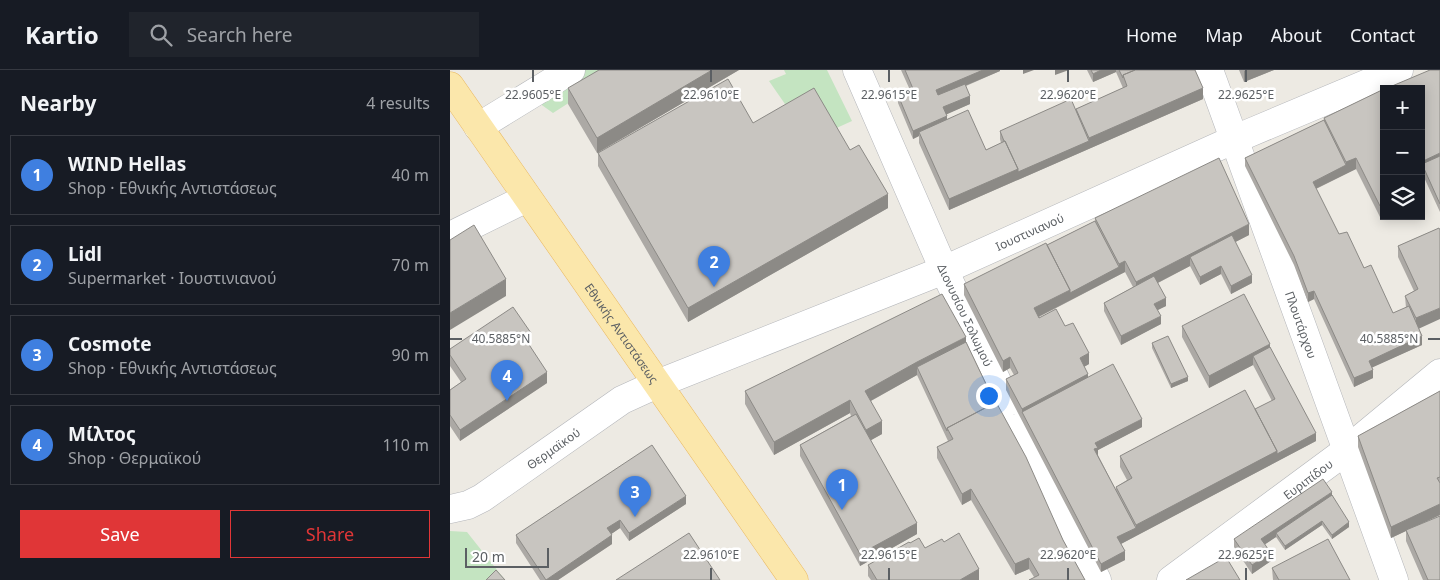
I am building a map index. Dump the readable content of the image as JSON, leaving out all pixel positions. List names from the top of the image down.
{
  "streets": {
    "main road": ["Εθνικής Αντιστάσεως"],
    "street": [
      "Ιουστινιανού",
      "Διονυσίου Σολωμού",
      "Πλουτάρχου",
      "Θερμαϊκού",
      "Ευριπίδου"
    ]
  },
  "crossings": [
    ["Ιουστινιανού", "Διονυσίου Σολωμού"],
    ["Ιουστινιανού", "Πλουτάρχου"],
    ["Ιουστινιανού", "Εθνικής Αντιστάσεως"],
    ["Ιουστινιανού", "Θερμαϊκού"],
    ["Πλουτάρχου", "Ευριπίδου"],
    ["Εθνικής Αντιστάσεως", "Θερμαϊκού"]
  ],
  "scale_bar": "20 m",
  "page": {
    "header": "Kartio",
    "search": "Search here",
    "nav": [
      "Home",
      "Map",
      "About",
      "Contact"
    ],
    "heading": ["Nearby", "4 results"],
    "map_buttons": ["+", "−"],
    "list": [
      {
        "mark": "1",
        "name": "WIND Hellas",
        "note": "Shop · Εθνικής Αντιστάσεως",
        "value": "40 m"
      },
      {
        "mark": "2",
        "name": "Lidl",
        "note": "Supermarket · Ιουστινιανού",
        "value": "70 m"
      },
      {
        "mark": "3",
        "name": "Cosmote",
        "note": "Shop · Εθνικής Αντιστάσεως",
        "value": "90 m"
      },
      {
        "mark": "4",
        "name": "Μίλτος",
        "note": "Shop · Θερμαϊκού",
        "value": "110 m"
      }
    ],
    "pins": [
      "2",
      "4",
      "1",
      "3"
    ],
    "buttons": ["Save", "Share"],
    "scale": "20 m"
  },
  "coordinates": [
    "22.9605°E",
    "22.9610°E",
    "22.9615°E",
    "22.9620°E",
    "22.9625°E",
    "40.5885°N"
  ]
}
